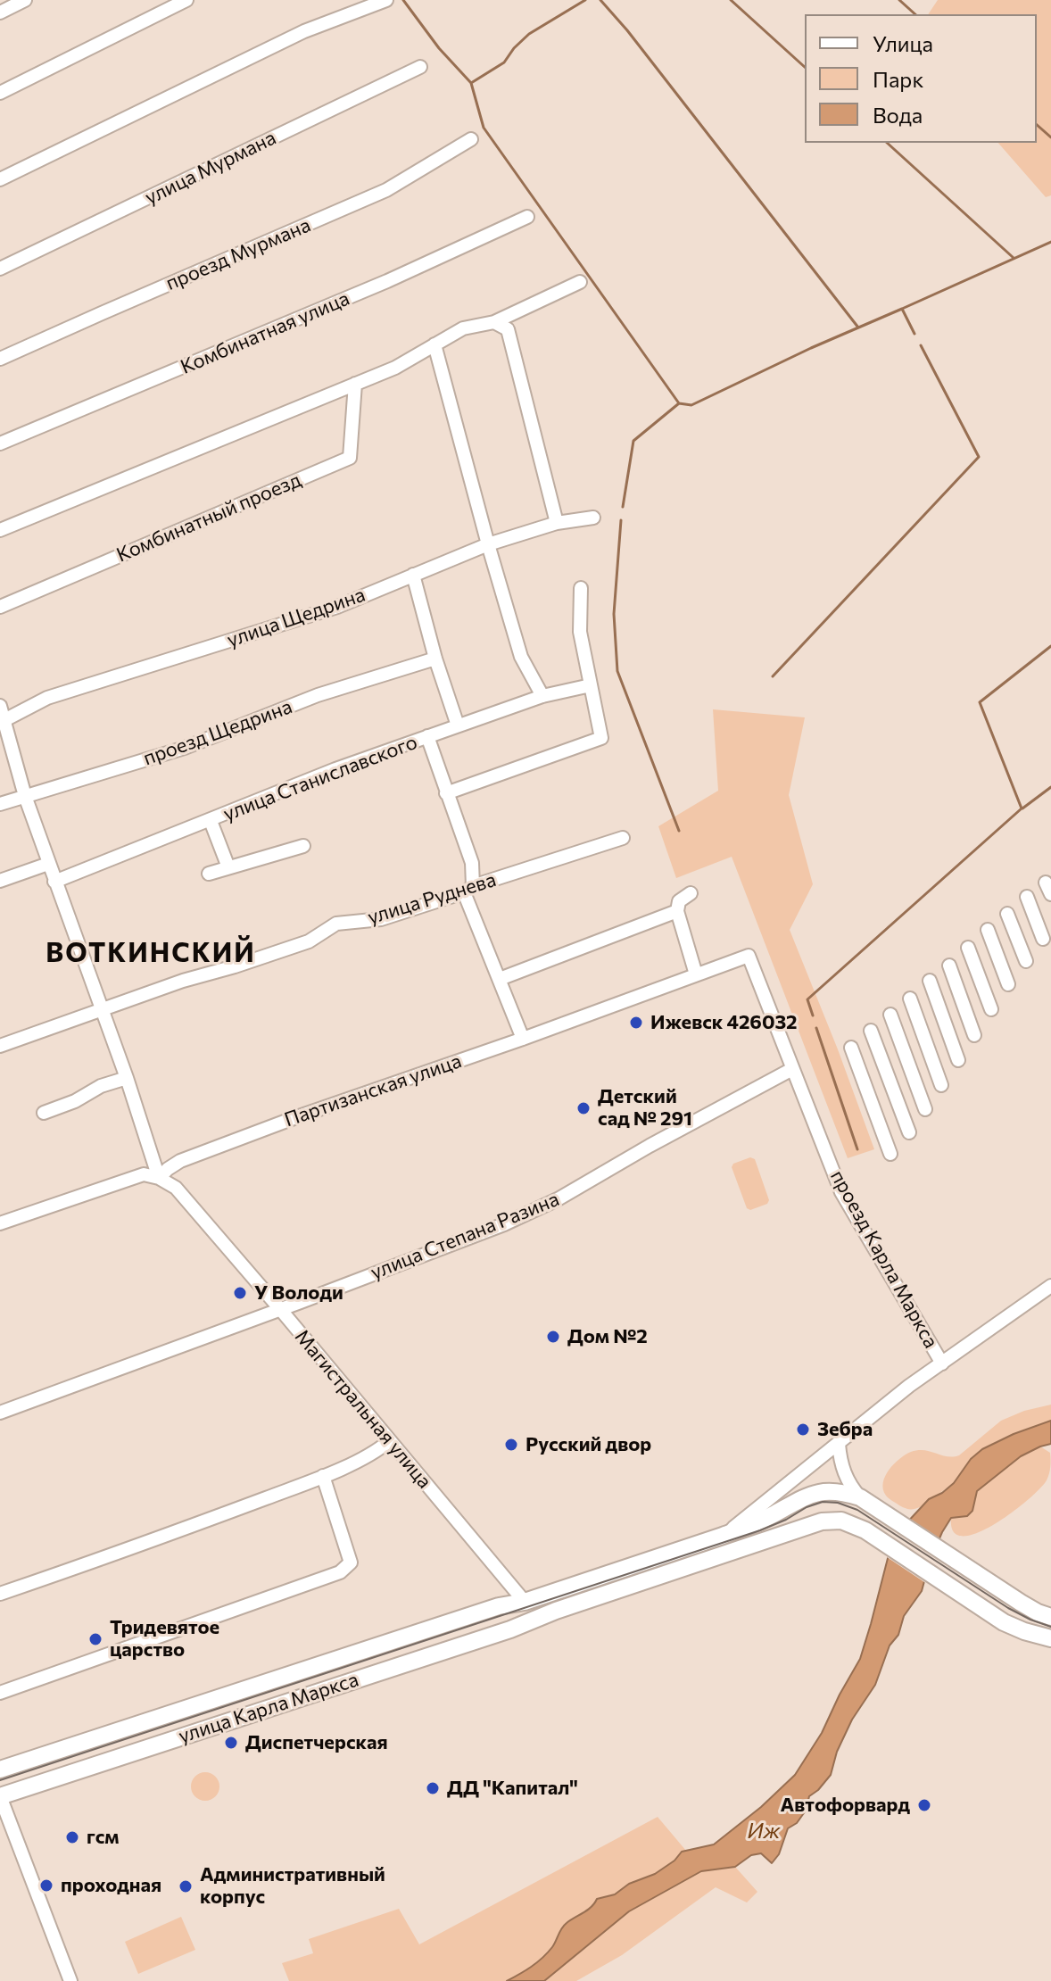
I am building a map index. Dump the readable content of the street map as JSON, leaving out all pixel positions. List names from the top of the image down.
{
  "streets": {
    "main road": ["Магистральная улица", "улица Карла Маркса"],
    "street": [
      "улица Мурмана",
      "проезд Мурмана",
      "Комбинатная улица",
      "Комбинатный проезд",
      "улица Щедрина",
      "проезд Щедрина",
      "улица Станиславского",
      "улица Руднева",
      "Партизанская улица",
      "улица Степана Разина",
      "проезд Карла Маркса"
    ]
  },
  "crossings": [
    ["Партизанская улица", "проезд Карла Маркса"],
    ["Партизанская улица", "Магистральная улица"],
    ["улица Степана Разина", "проезд Карла Маркса"],
    ["улица Степана Разина", "Магистральная улица"],
    ["Магистральная улица", "улица Карла Маркса"]
  ],
  "districts": ["ВОТКИНСКИЙ"],
  "water": ["Иж"],
  "places": [
    "Ижевск 426032",
    "Детский сад № 291",
    "У Володи",
    "Дом №2",
    "Зебра",
    "Русский двор",
    "Тридевятое царство",
    "Диспетчерская",
    "ДД \"Капитал\"",
    "Автофорвард",
    "гсм",
    "проходная",
    "Административный корпус"
  ],
  "legend": ["Улица", "Парк", "Вода"]
}
